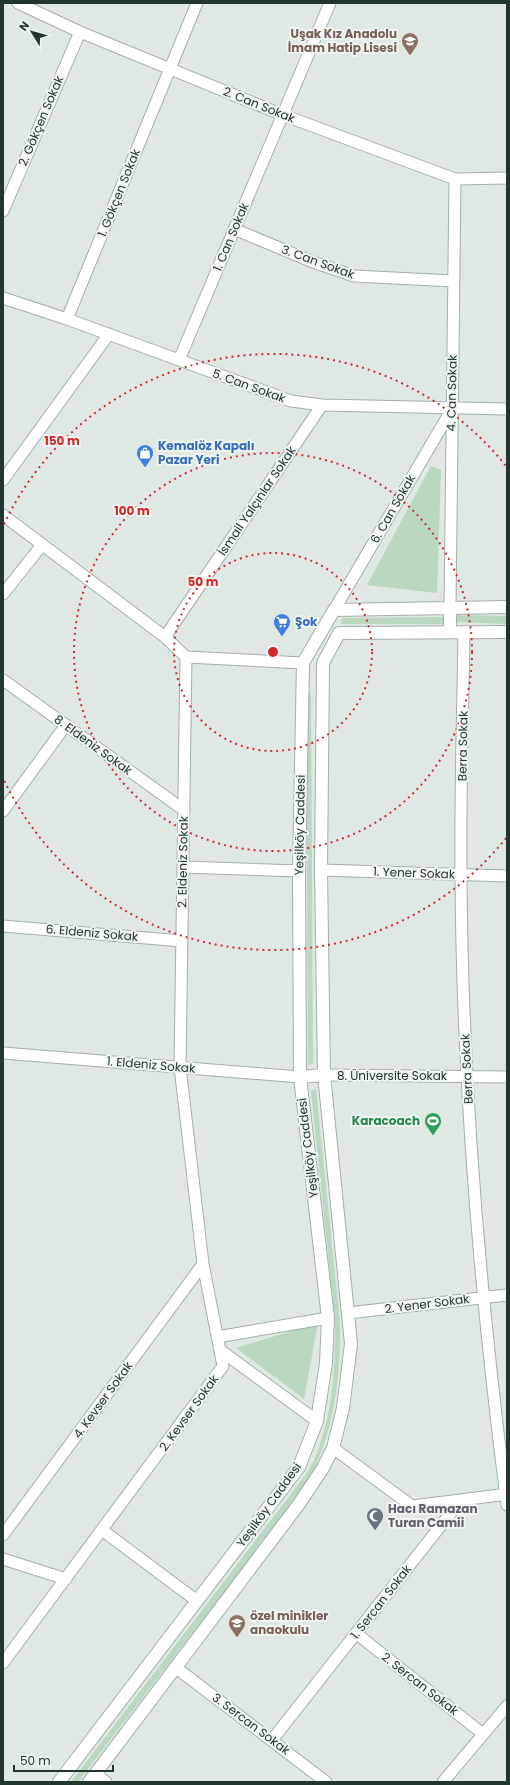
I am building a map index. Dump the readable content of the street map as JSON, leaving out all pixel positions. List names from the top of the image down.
{
  "streets": {
    "street": [
      "2. Can Sokak",
      "2. Gökçen Sokak",
      "1. Gökçen Sokak",
      "1. Can Sokak",
      "3. Can Sokak",
      "5. Can Sokak",
      "4. Can Sokak",
      "İsmail Yalçınlar Sokak",
      "6. Can Sokak",
      "8. Eldeniz Sokak",
      "Berra Sokak",
      "Yeşilköy Caddesi",
      "2. Eldeniz Sokak",
      "1. Yener Sokak",
      "6. Eldeniz Sokak",
      "1. Eldeniz Sokak",
      "8. Üniversite Sokak",
      "2. Yener Sokak",
      "4. Kevser Sokak",
      "2. Kevser Sokak",
      "1. Sercan Sokak",
      "2. Sercan Sokak",
      "3. Sercan Sokak"
    ]
  },
  "crossings": [
    ["2. Can Sokak", "2. Gökçen Sokak"],
    ["2. Can Sokak", "1. Gökçen Sokak"],
    ["2. Can Sokak", "1. Can Sokak"],
    ["2. Can Sokak", "4. Can Sokak"],
    ["1. Gökçen Sokak", "5. Can Sokak"],
    ["1. Can Sokak", "3. Can Sokak"],
    ["1. Can Sokak", "5. Can Sokak"],
    ["3. Can Sokak", "4. Can Sokak"],
    ["5. Can Sokak", "4. Can Sokak"],
    ["5. Can Sokak", "İsmail Yalçınlar Sokak"],
    ["5. Can Sokak", "6. Can Sokak"],
    ["4. Can Sokak", "6. Can Sokak"],
    ["6. Can Sokak", "Yeşilköy Caddesi"],
    ["8. Eldeniz Sokak", "2. Eldeniz Sokak"],
    ["Berra Sokak", "1. Yener Sokak"],
    ["Berra Sokak", "8. Üniversite Sokak"],
    ["Berra Sokak", "2. Yener Sokak"],
    ["Yeşilköy Caddesi", "1. Yener Sokak"],
    ["Yeşilköy Caddesi", "1. Eldeniz Sokak"],
    ["Yeşilköy Caddesi", "8. Üniversite Sokak"],
    ["Yeşilköy Caddesi", "2. Yener Sokak"],
    ["Yeşilköy Caddesi", "3. Sercan Sokak"],
    ["2. Eldeniz Sokak", "6. Eldeniz Sokak"],
    ["2. Eldeniz Sokak", "1. Eldeniz Sokak"],
    ["2. Eldeniz Sokak", "2. Kevser Sokak"],
    ["1. Eldeniz Sokak", "2. Kevser Sokak"],
    ["4. Kevser Sokak", "2. Kevser Sokak"],
    ["1. Sercan Sokak", "2. Sercan Sokak"],
    ["1. Sercan Sokak", "3. Sercan Sokak"]
  ],
  "places": {
    "school or university": ["Uşak Kız Anadolu İmam Hatip Lisesi", "özel minikler anaokulu"],
    "shop": ["Kemalöz Kapalı Pazar Yeri"],
    "supermarket": ["Şok"],
    "sports": ["Karacoach"],
    "mosque": ["Hacı Ramazan Turan Camii"]
  },
  "scale_bar": "50 m",
  "north": "top left",
  "rings": ["150 m", "100 m", "50 m"]
}
